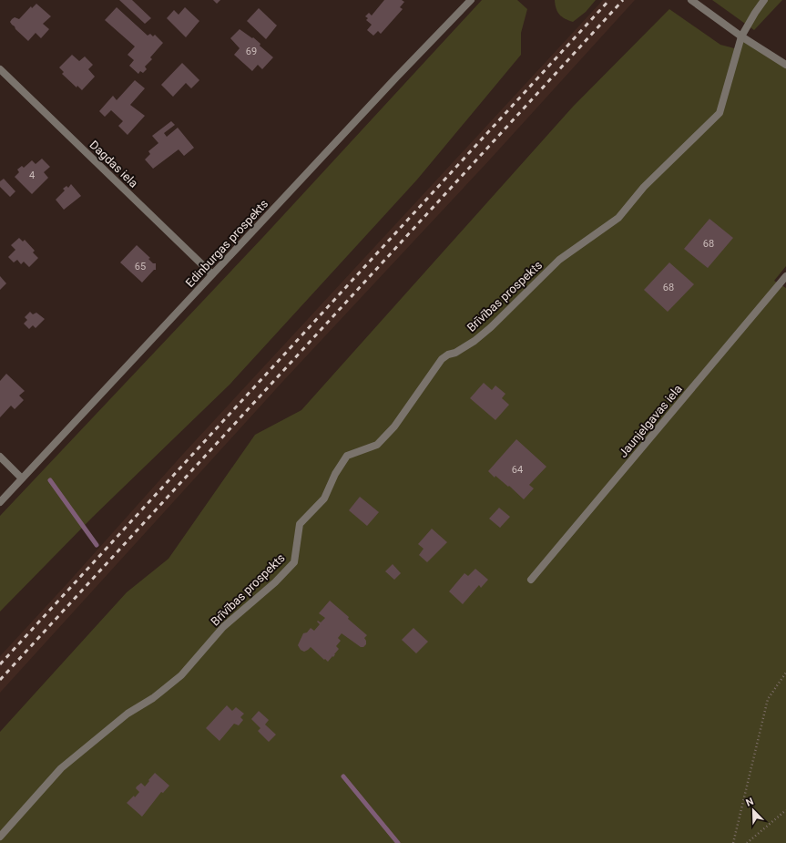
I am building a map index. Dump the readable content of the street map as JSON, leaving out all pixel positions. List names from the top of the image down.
{
  "streets": {
    "street": [
      "Dagdas iela",
      "Edinburgas prospekts",
      "Brīvības prospekts",
      "Jaunjelgavas iela"
    ]
  },
  "crossings": [
    ["Dagdas iela", "Edinburgas prospekts"]
  ],
  "house_numbers": [
    "69",
    "4",
    "68",
    "65",
    "68",
    "64"
  ],
  "north": "top left"
}
